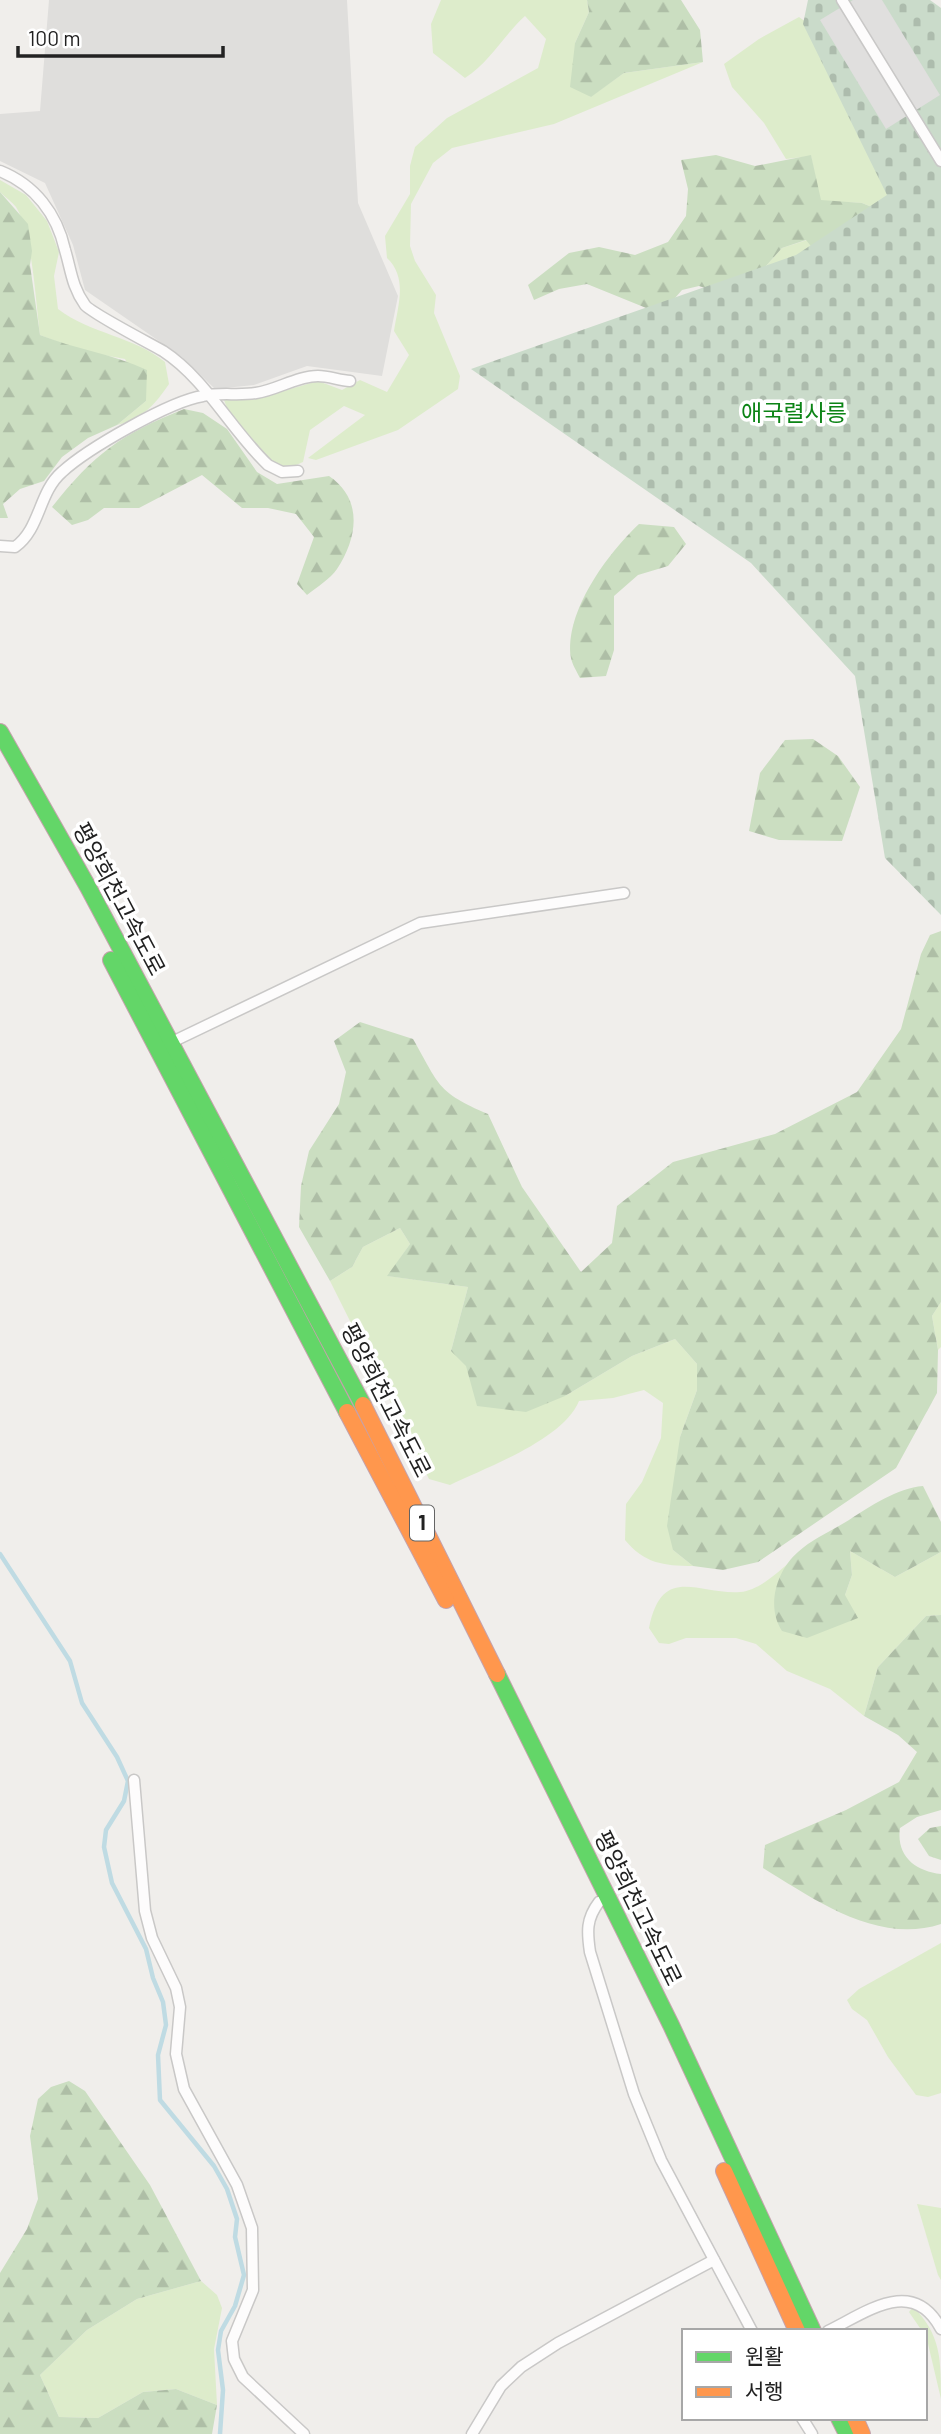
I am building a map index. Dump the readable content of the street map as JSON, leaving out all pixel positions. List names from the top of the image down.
{
  "streets": {
    "highway": ["평양희천고속도로", "1"]
  },
  "parks": ["애국렬사릉"],
  "legend": ["원활", "서행"],
  "scale_bar": "100 m"
}
